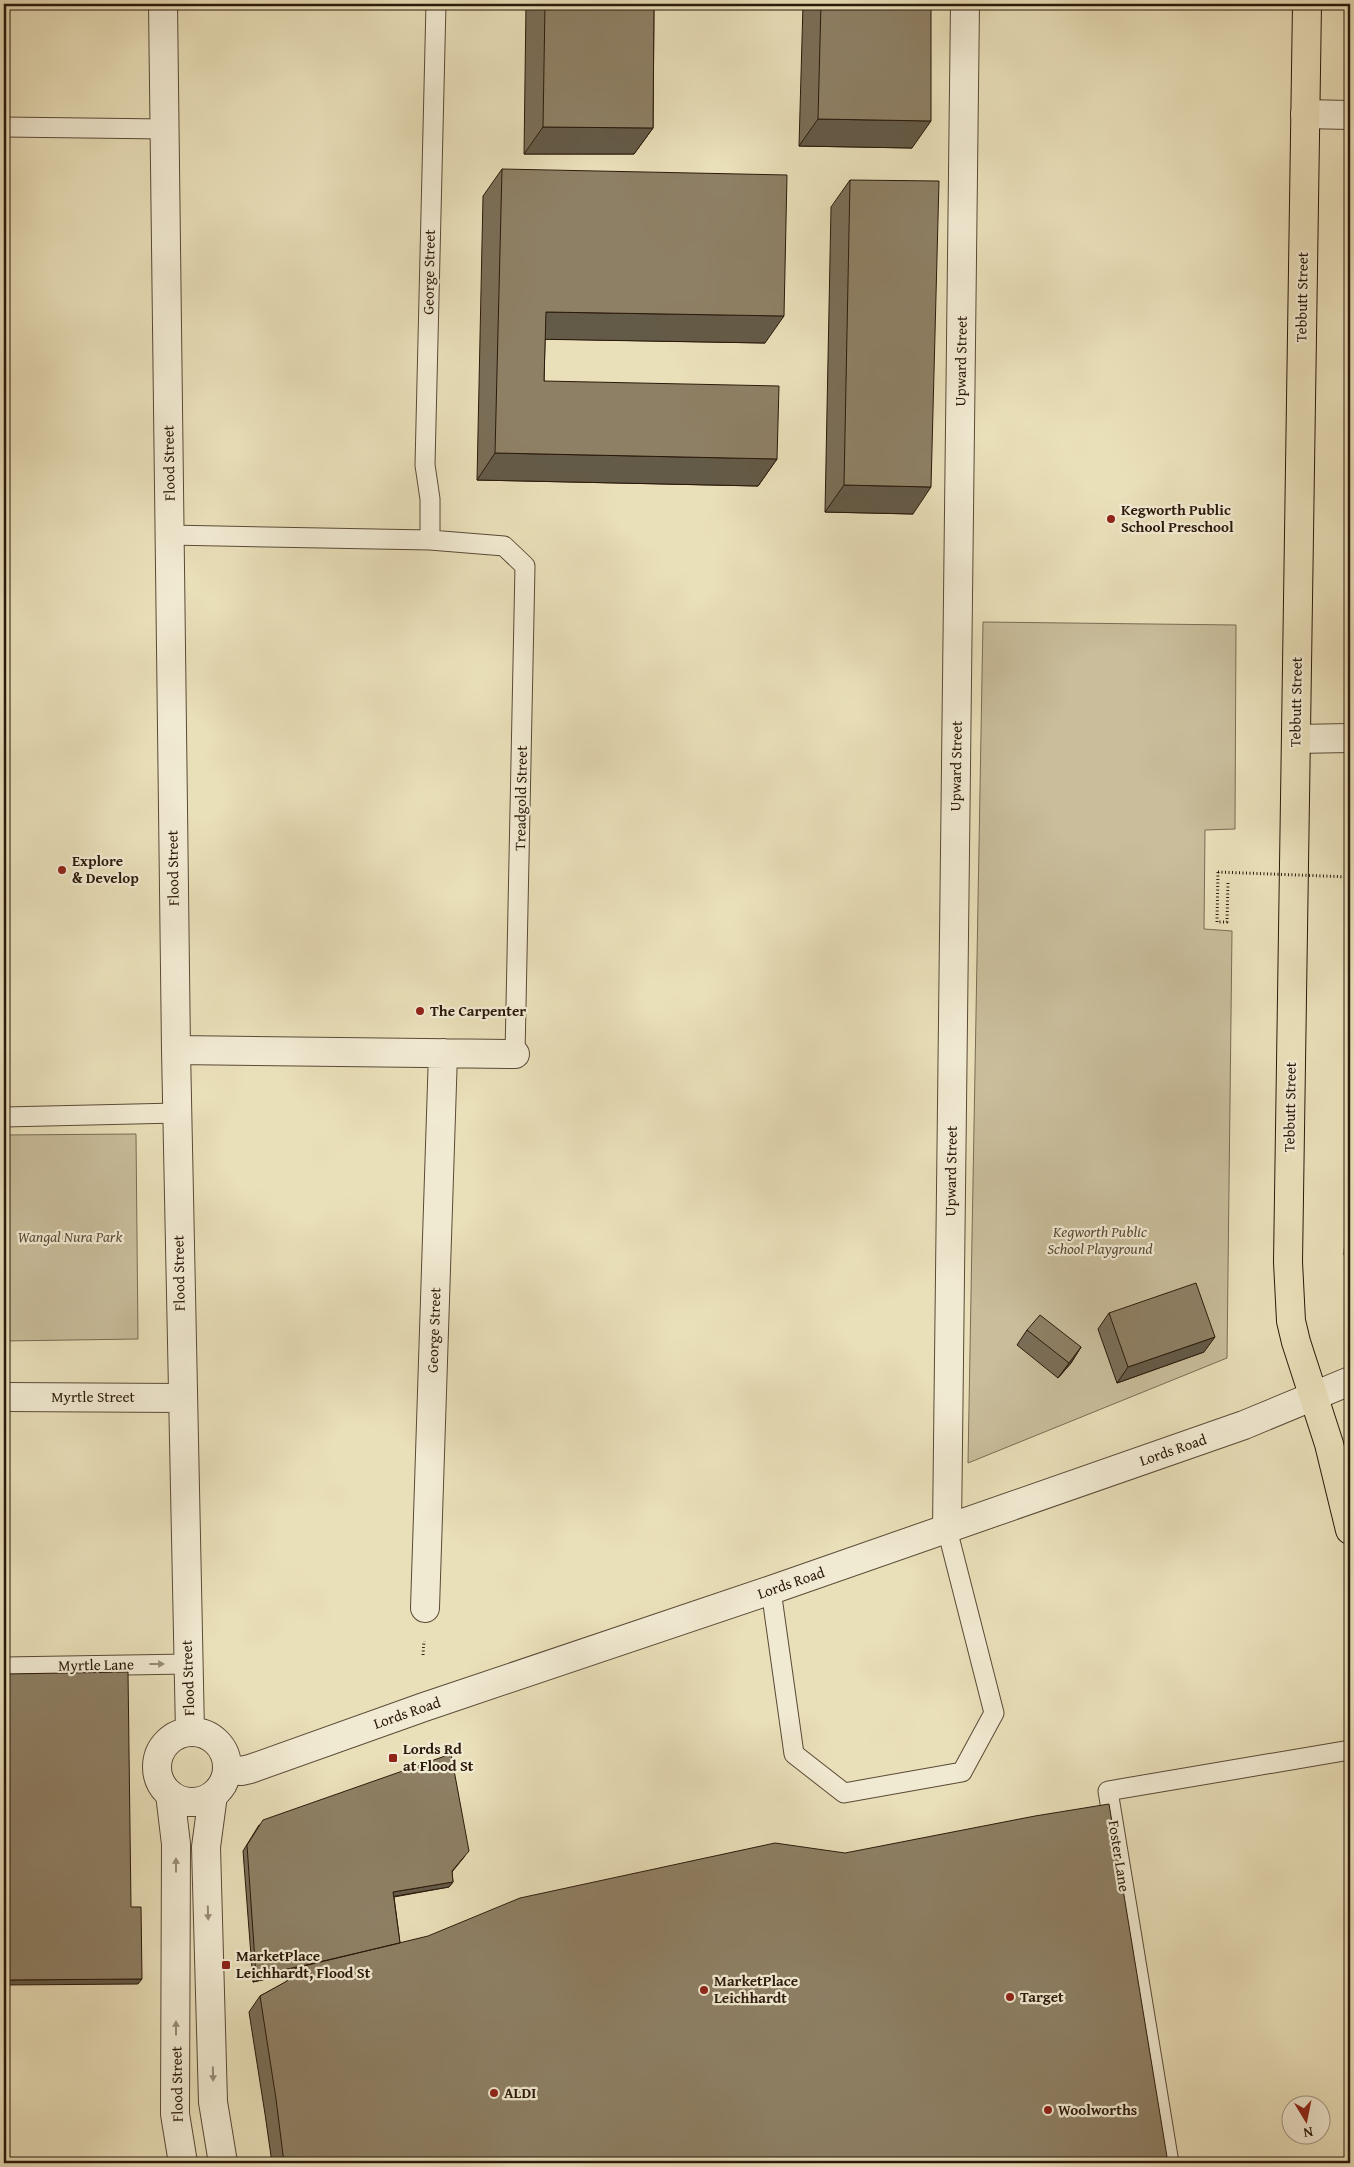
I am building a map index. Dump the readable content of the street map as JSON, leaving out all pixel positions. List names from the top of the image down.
{
  "streets": {
    "main road": ["Tebbutt Street"],
    "street": [
      "George Street",
      "Upward Street",
      "Flood Street",
      "Treadgold Street",
      "Myrtle Street",
      "Lords Road"
    ],
    "lane": ["Myrtle Lane", "Foster Lane"]
  },
  "crossings": [
    ["George Street", "Treadgold Street"],
    ["Tebbutt Street", "Lords Road"],
    ["Upward Street", "Lords Road"],
    ["Flood Street", "Treadgold Street"],
    ["Flood Street", "Myrtle Street"],
    ["Flood Street", "Lords Road"],
    ["Flood Street", "Myrtle Lane"]
  ],
  "one_way": ["Myrtle Lane"],
  "parks": ["Kegworth Public School Playground", "Wangal Nura Park"],
  "places": {
    "other": [
      "Kegworth Public School Preschool",
      "Explore & Develop",
      "The Carpenter",
      "MarketPlace Leichhardt",
      "Target",
      "ALDI",
      "Woolworths"
    ],
    "transit": ["Lords Rd at Flood St", "MarketPlace Leichhardt, Flood St"]
  },
  "north": "bottom"
}
